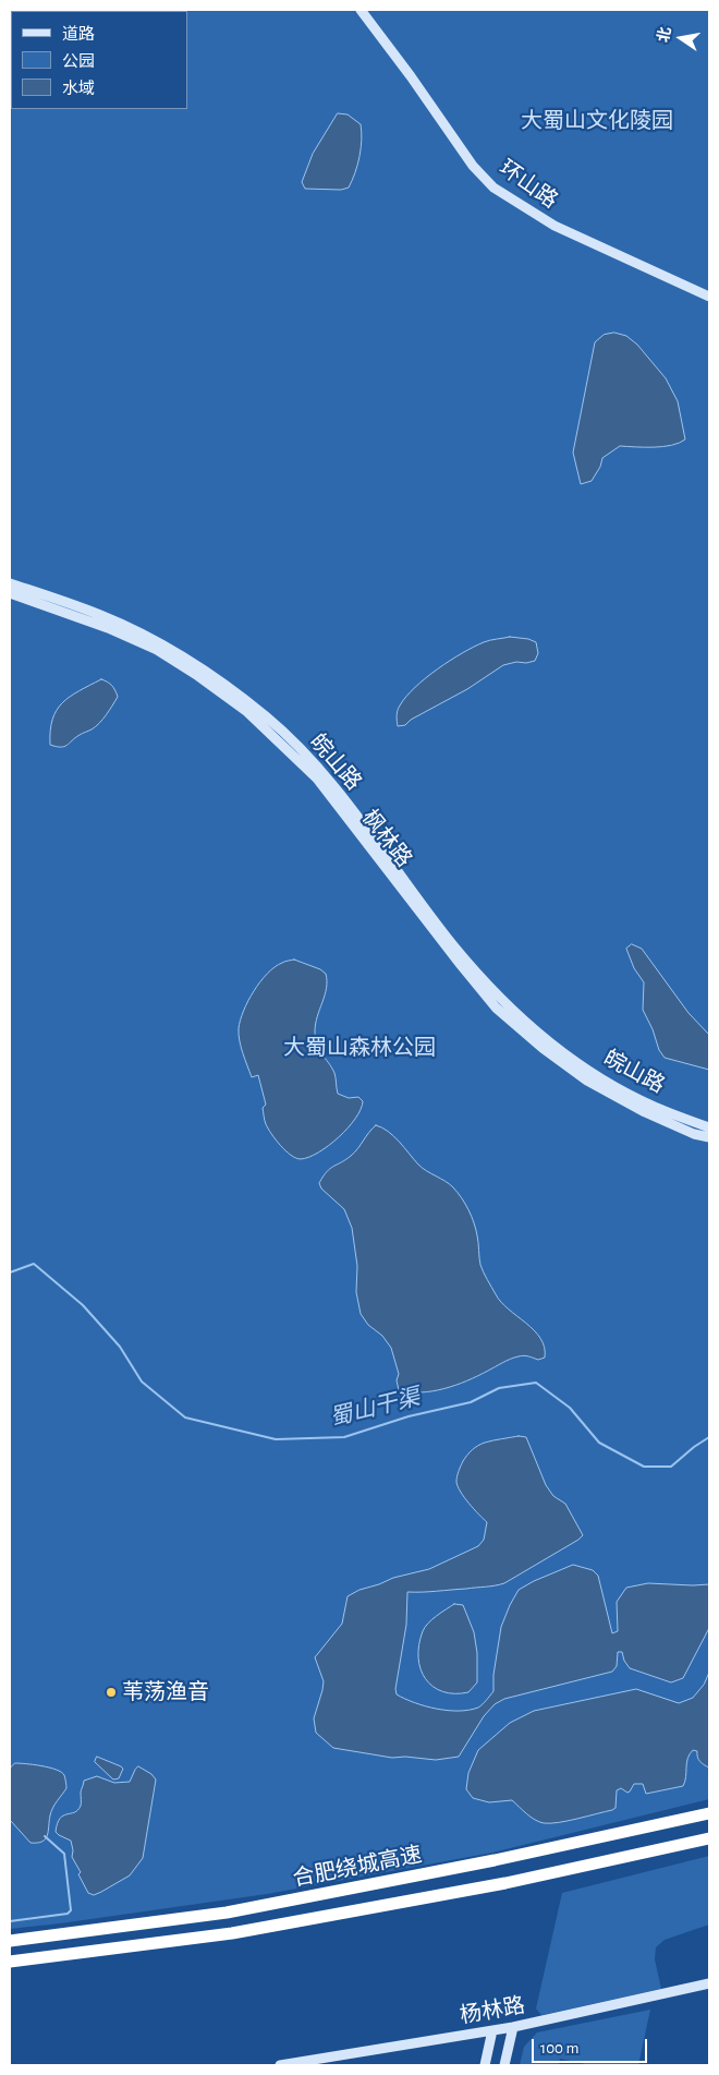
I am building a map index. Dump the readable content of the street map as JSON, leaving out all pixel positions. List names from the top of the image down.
{
  "streets": {
    "highway": ["合肥绕城高速"],
    "main road": [
      "环山路",
      "皖山路",
      "枫林路",
      "杨林路"
    ]
  },
  "water": ["蜀山干渠"],
  "parks": ["大蜀山文化陵园", "大蜀山森林公园"],
  "places": ["苇荡渔音"],
  "legend": ["道路", "公园", "水域"],
  "scale_bar": "100 m",
  "north": "left"
}
